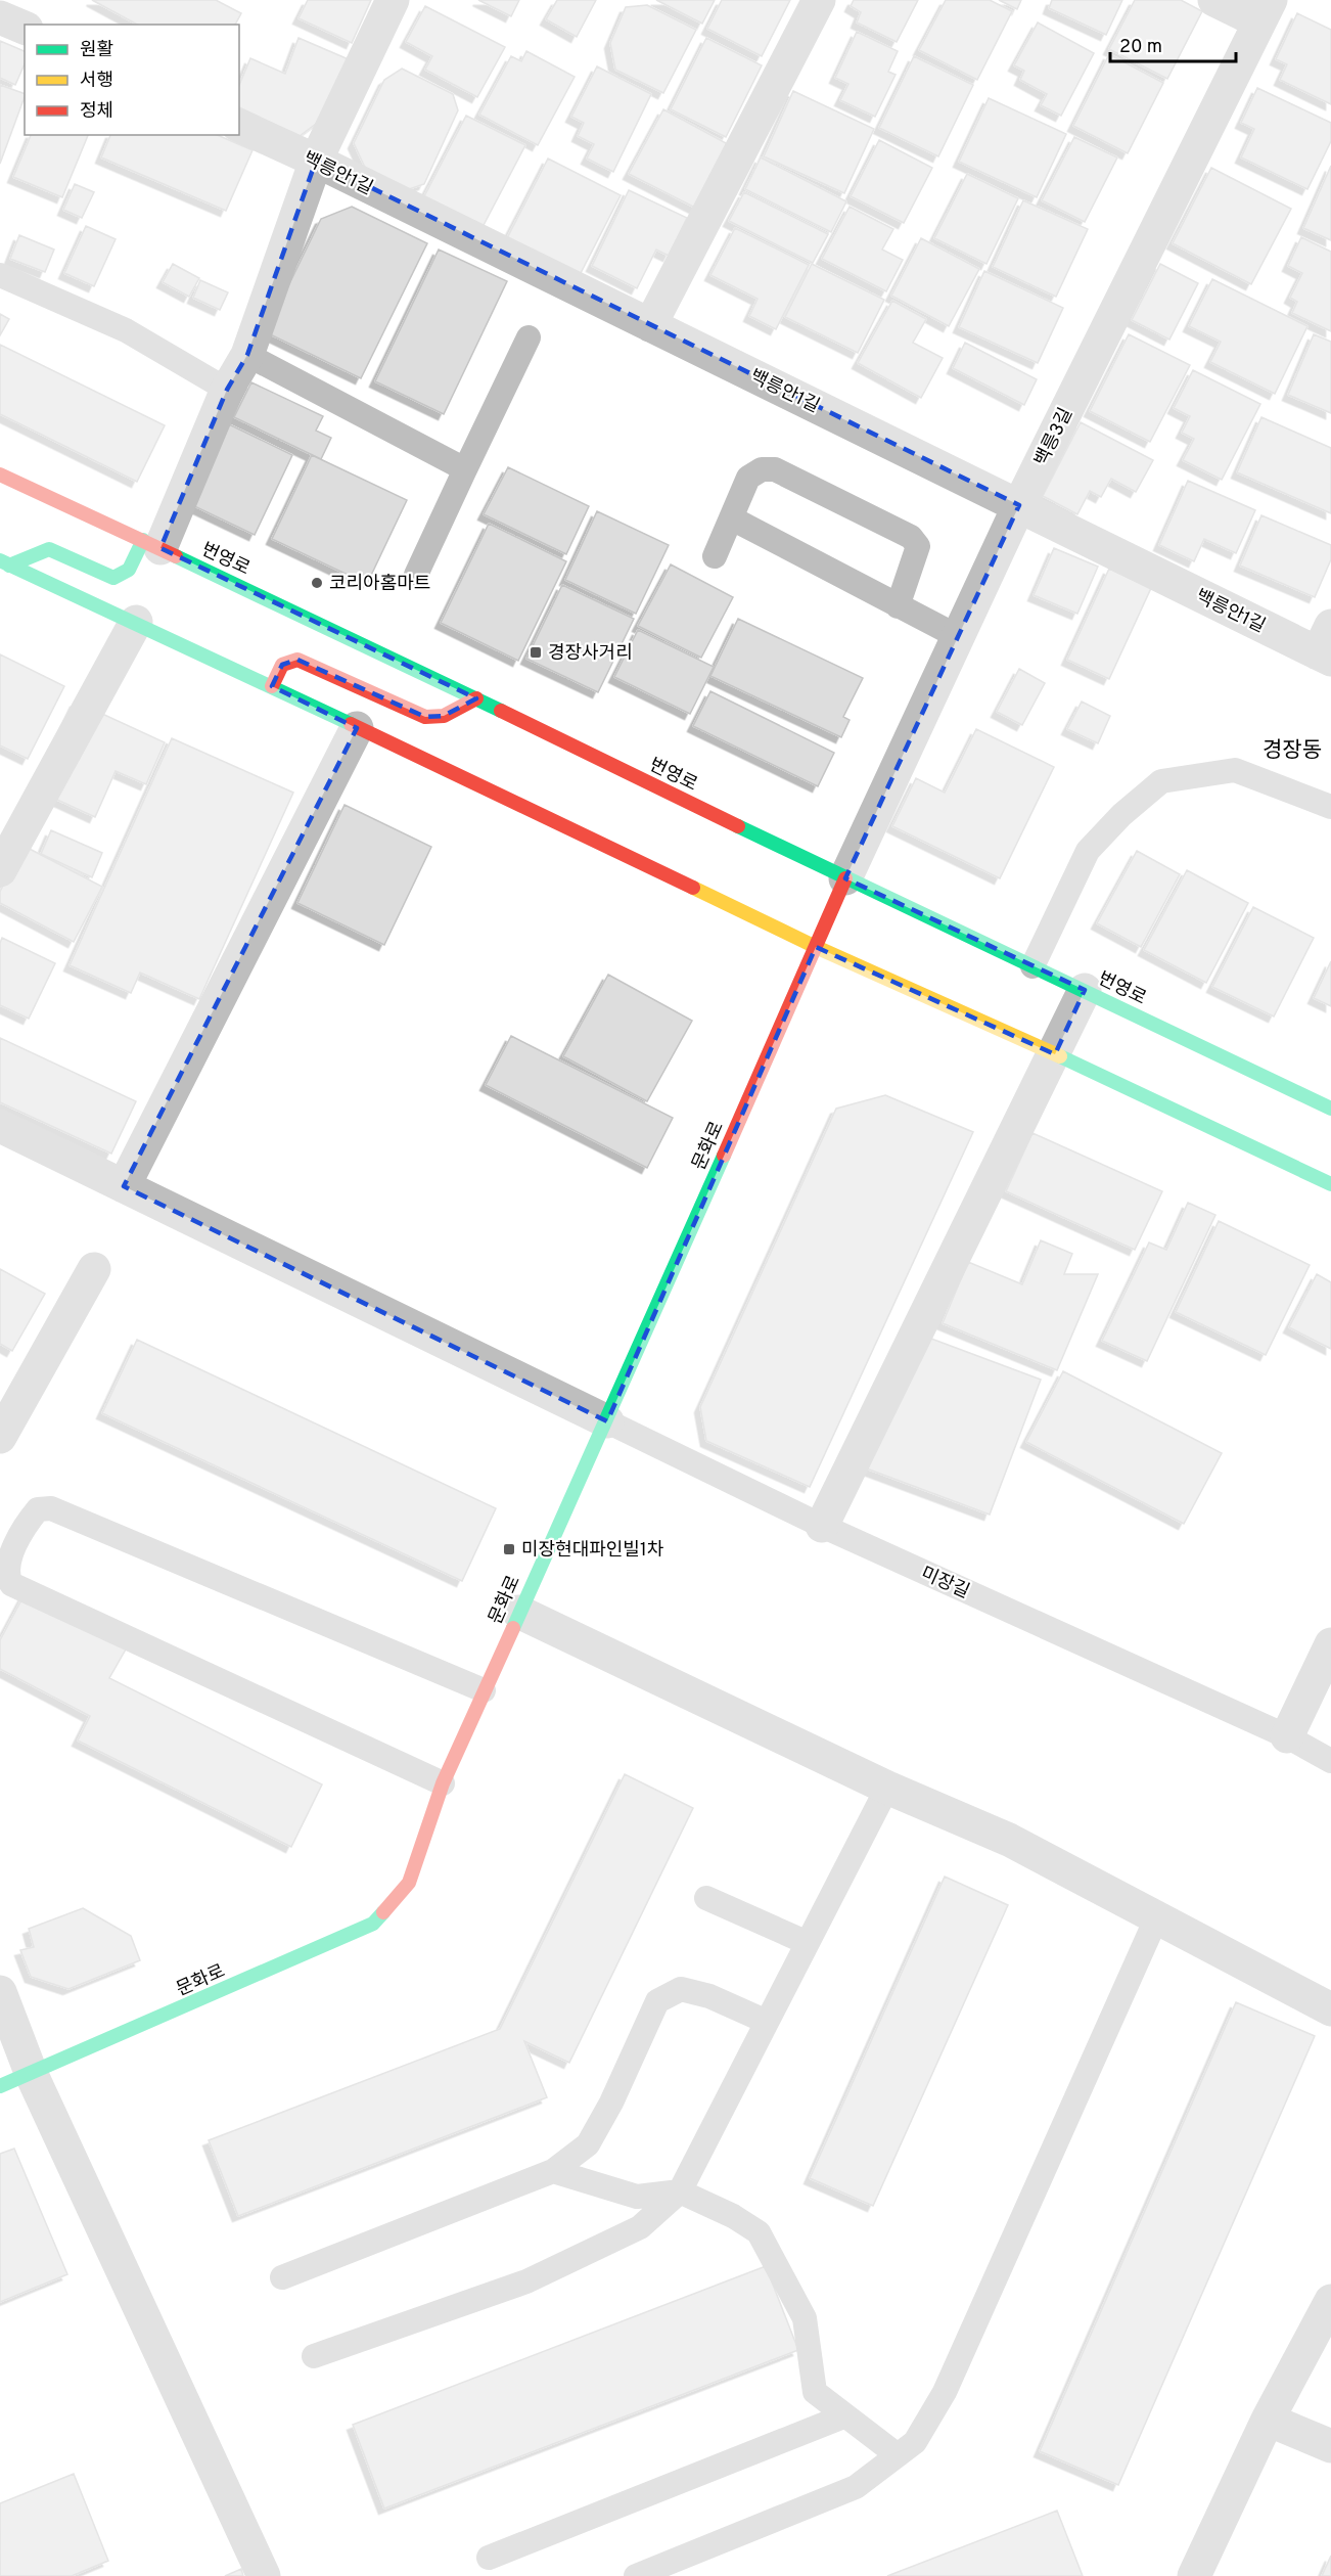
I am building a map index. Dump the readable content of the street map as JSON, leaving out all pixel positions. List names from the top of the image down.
{
  "streets": {
    "main road": ["번영로", "문화로"],
    "street": ["백릉안1길", "백릉3길"],
    "lane": ["미장길"]
  },
  "crossings": [
    ["백릉안1길", "백릉3길"],
    ["백릉3길", "번영로"],
    ["백릉3길", "문화로"],
    ["번영로", "문화로"],
    ["문화로", "미장길"]
  ],
  "districts": ["경장동"],
  "places": {
    "other": ["코리아홈마트"],
    "transit": ["경장사거리", "미장현대파인빌1차"]
  },
  "legend": ["원활", "서행", "정체"],
  "scale_bar": "20 m"
}
